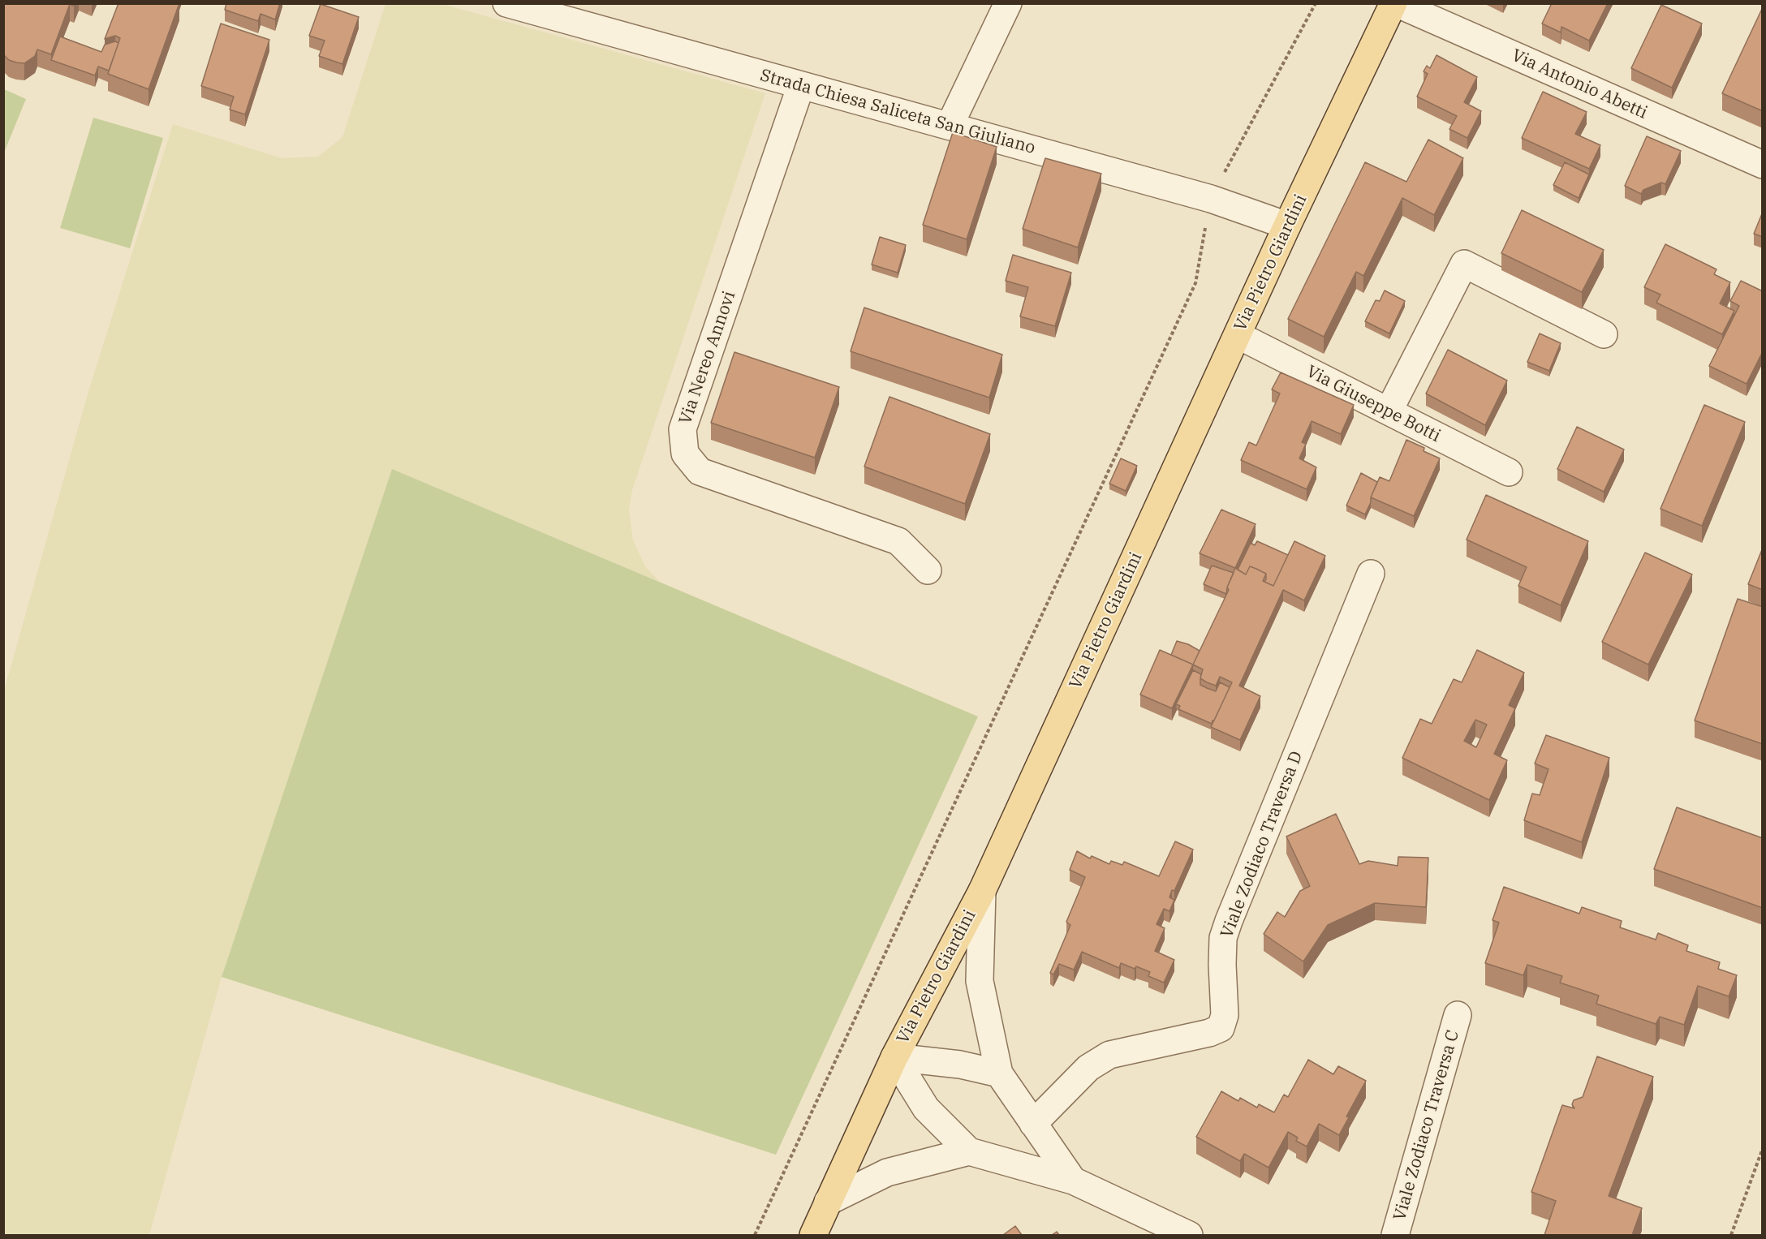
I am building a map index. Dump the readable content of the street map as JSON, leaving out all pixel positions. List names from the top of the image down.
{
  "streets": {
    "main road": ["Via Pietro Giardini"],
    "street": [
      "Via Antonio Abetti",
      "Strada Chiesa Saliceta San Giuliano",
      "Via Nereo Annovi",
      "Via Giuseppe Botti",
      "Viale Zodiaco Traversa D",
      "Viale Zodiaco Traversa C"
    ]
  },
  "crossings": [
    ["Via Antonio Abetti", "Via Pietro Giardini"],
    ["Strada Chiesa Saliceta San Giuliano", "Via Pietro Giardini"],
    ["Strada Chiesa Saliceta San Giuliano", "Via Nereo Annovi"],
    ["Via Pietro Giardini", "Via Giuseppe Botti"]
  ]
}
